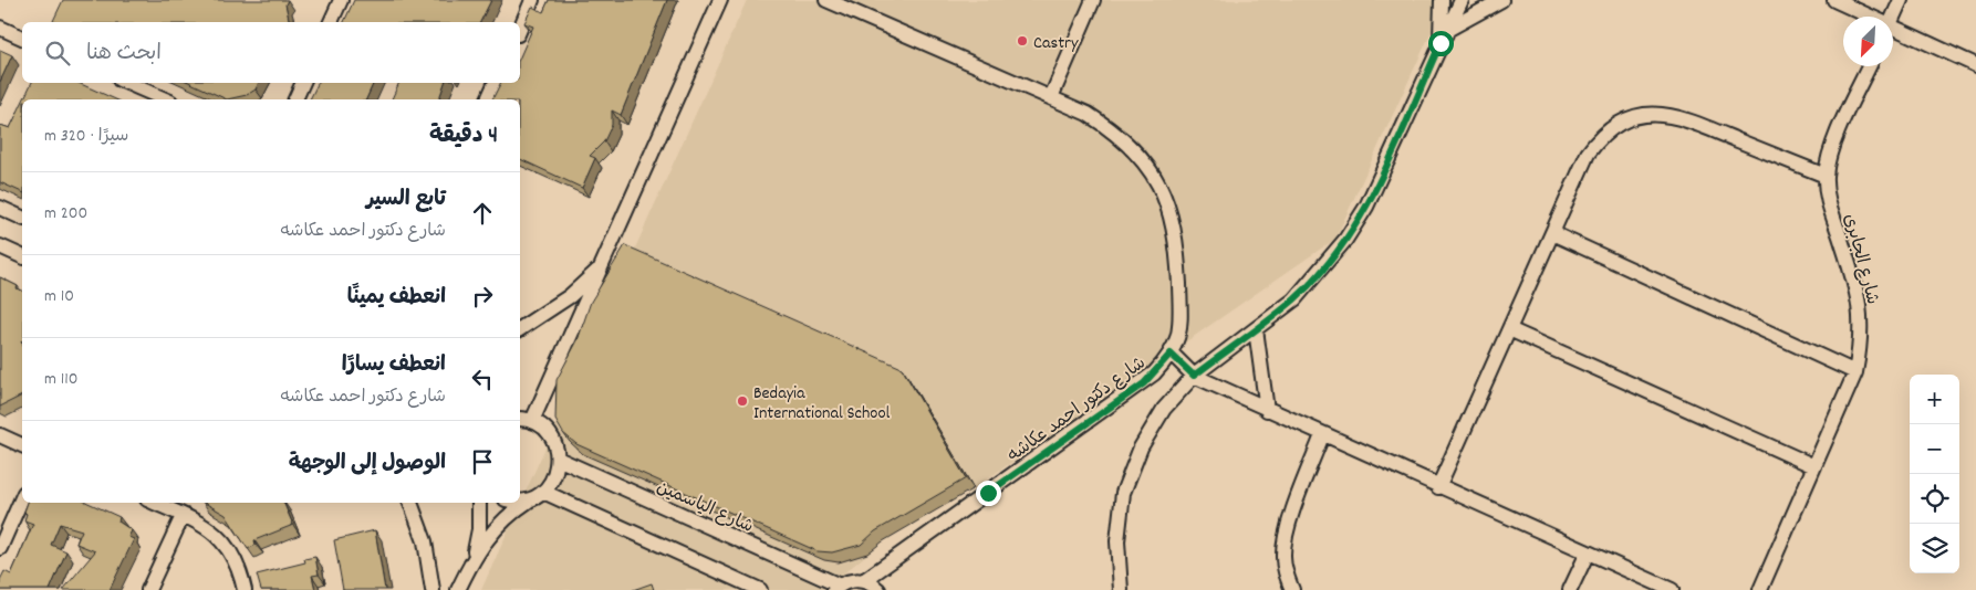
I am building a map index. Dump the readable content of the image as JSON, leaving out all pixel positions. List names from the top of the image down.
{
  "streets": {
    "street": ["شارع الجابرى", "شارع دكتور احمد عكاشه", "شارع الياسمين"]
  },
  "places": ["Castry", "Bedayia International School"],
  "north": "bottom left",
  "page": {
    "search": "ابحث هنا",
    "heading": ["4 دقيقة", "سيرًا · 320 m"],
    "list": [
      ["تابع السير", "شارع دكتور احمد عكاشه", "200 m"],
      ["انعطف يمينًا", "10 m"],
      ["انعطف يسارًا", "شارع دكتور احمد عكاشه", "110 m"],
      "الوصول إلى الوجهة"
    ],
    "map_buttons": ["+", "−"]
  }
}
